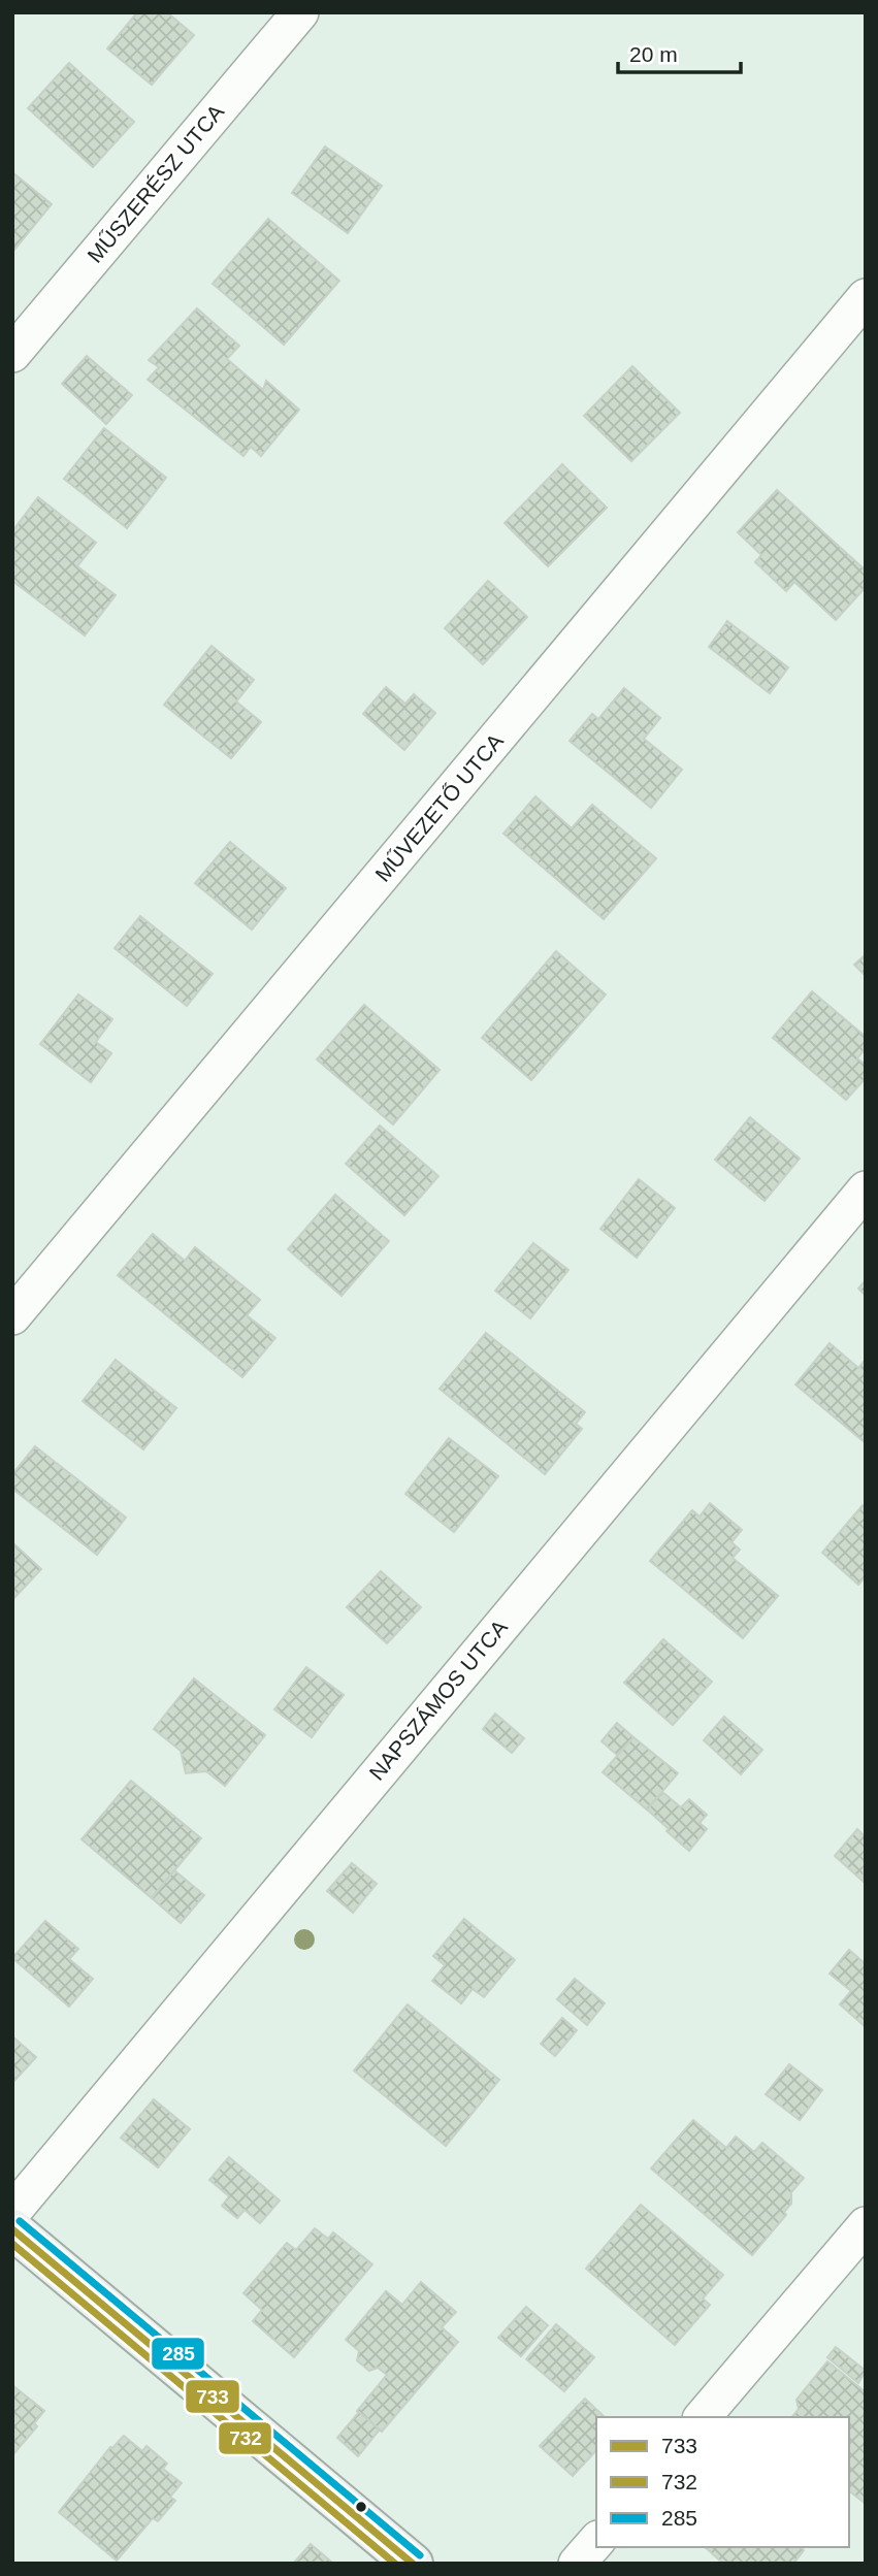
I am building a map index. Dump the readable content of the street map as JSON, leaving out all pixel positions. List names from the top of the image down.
{
  "streets": {
    "street": ["MŰSZERÉSZ UTCA", "MŰVEZETŐ UTCA", "NAPSZÁMOS UTCA"]
  },
  "lines": ["transit line 285", "transit line 733", "transit line 732"],
  "legend": ["733", "732", "285"],
  "scale_bar": "20 m"
}
